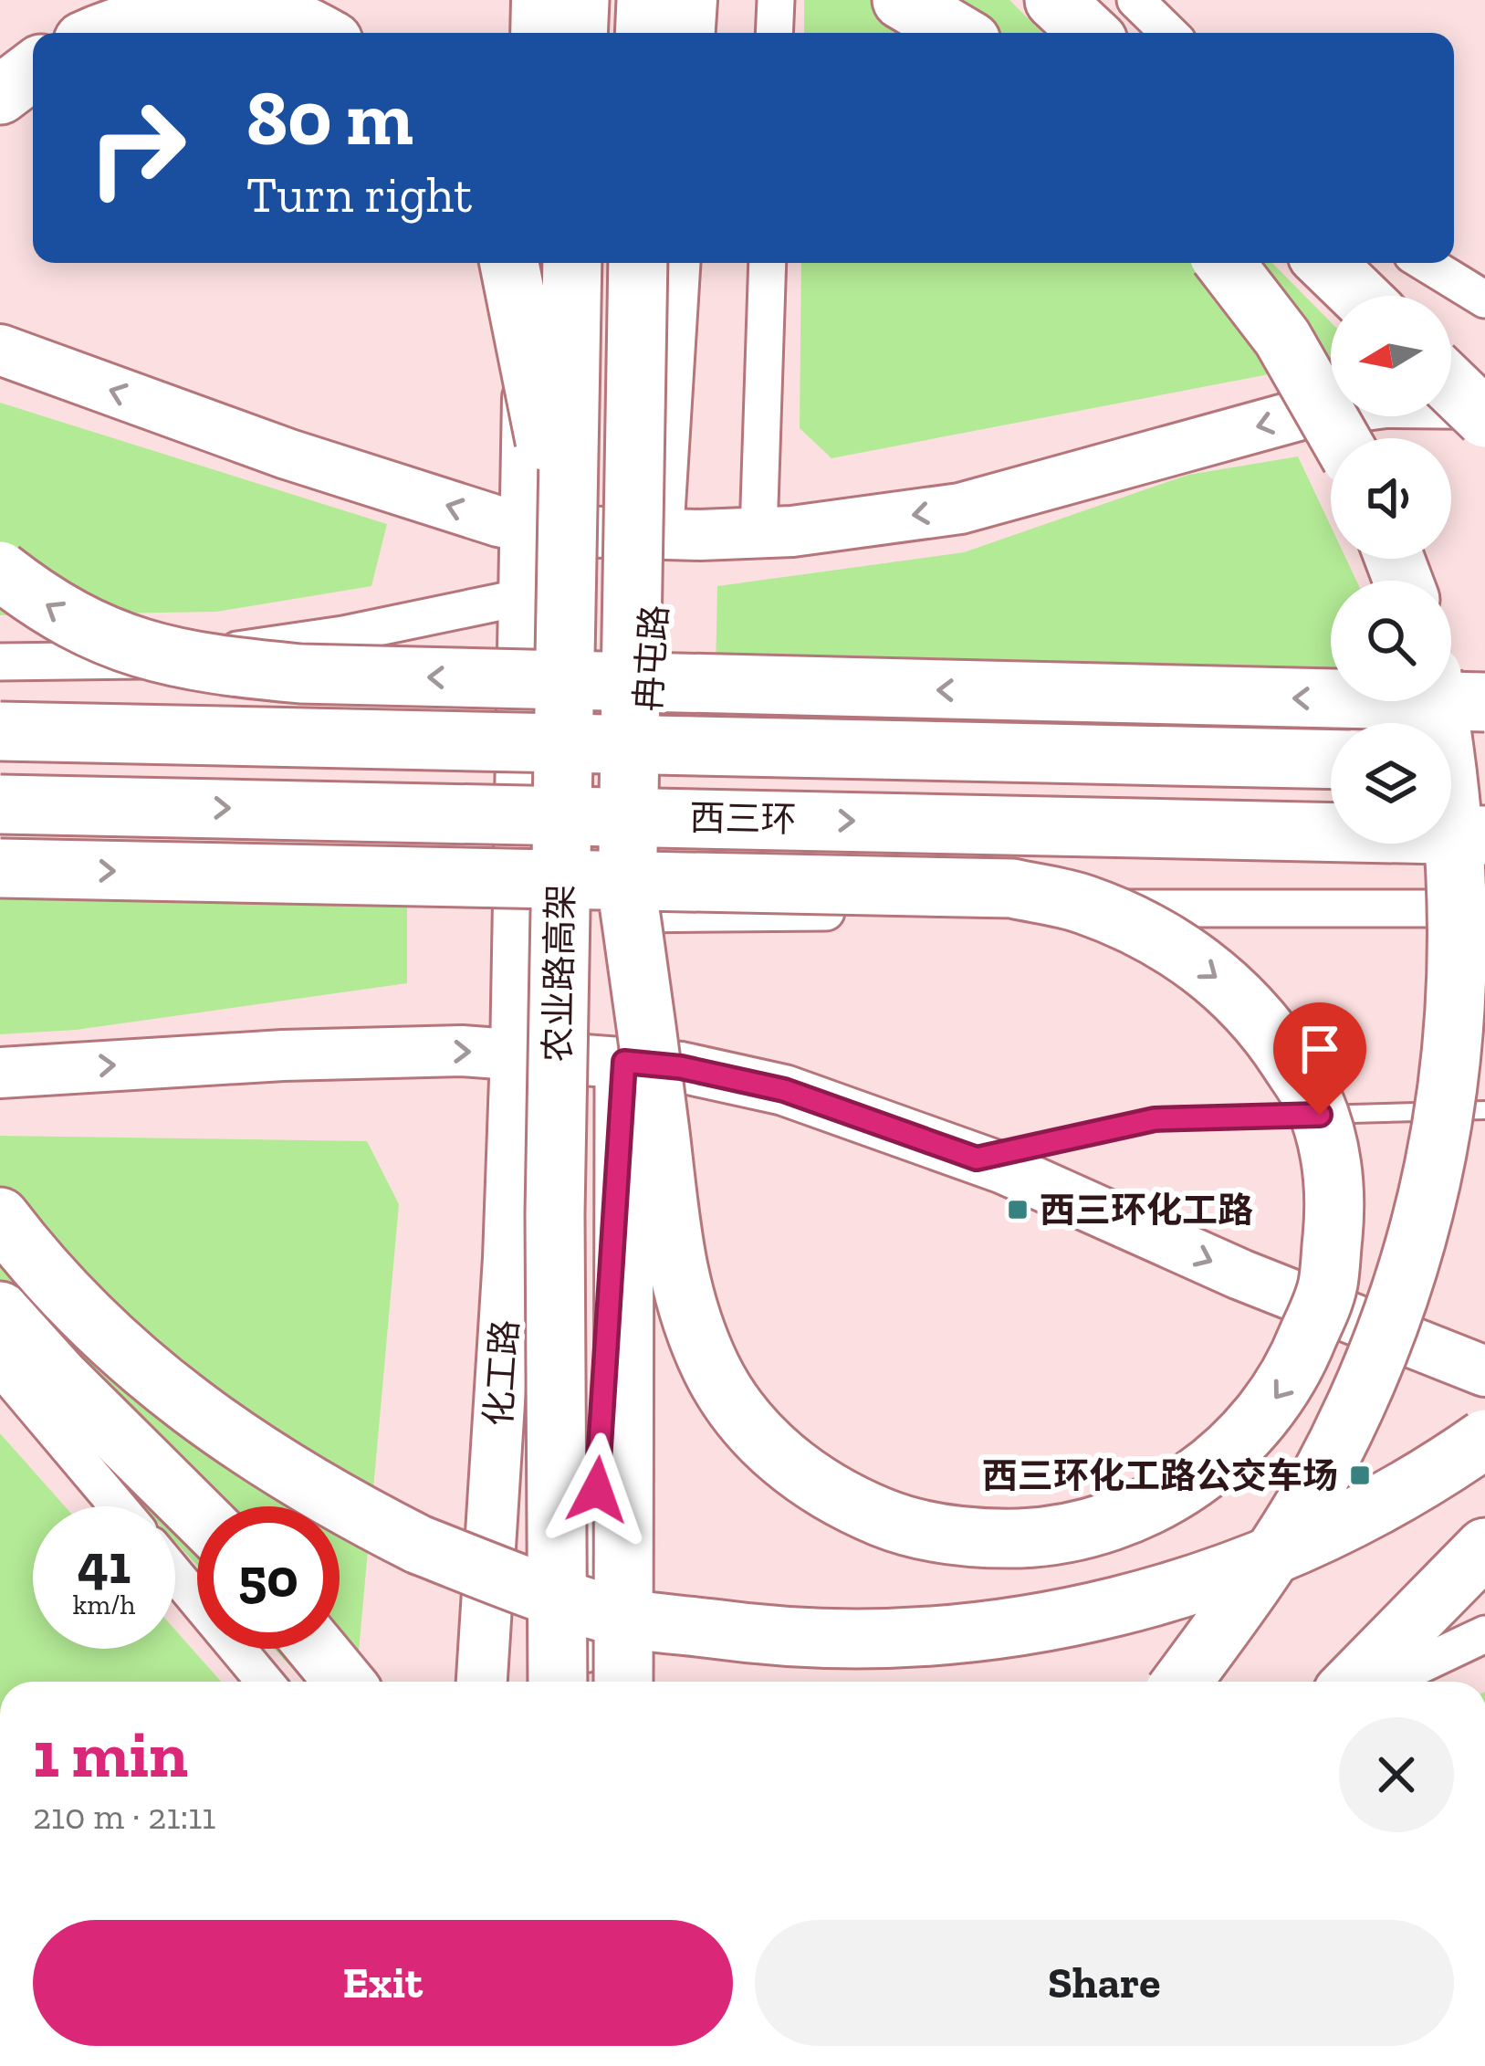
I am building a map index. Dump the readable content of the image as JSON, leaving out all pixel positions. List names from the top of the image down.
{
  "streets": {
    "highway": ["西三环", "农业路高架"],
    "main road": ["冉屯路", "化工路"]
  },
  "crossings": [
    ["冉屯路", "农业路高架"]
  ],
  "places": {
    "transit": ["西三环化工路", "西三环化工路公交车场"]
  },
  "north": "left",
  "page": {
    "turn": ["80 m", "Turn right"],
    "speed": "41 km/h",
    "limit": "50",
    "heading": ["1 min", "210 m · 21:11"],
    "buttons": ["Exit", "Share"]
  }
}
